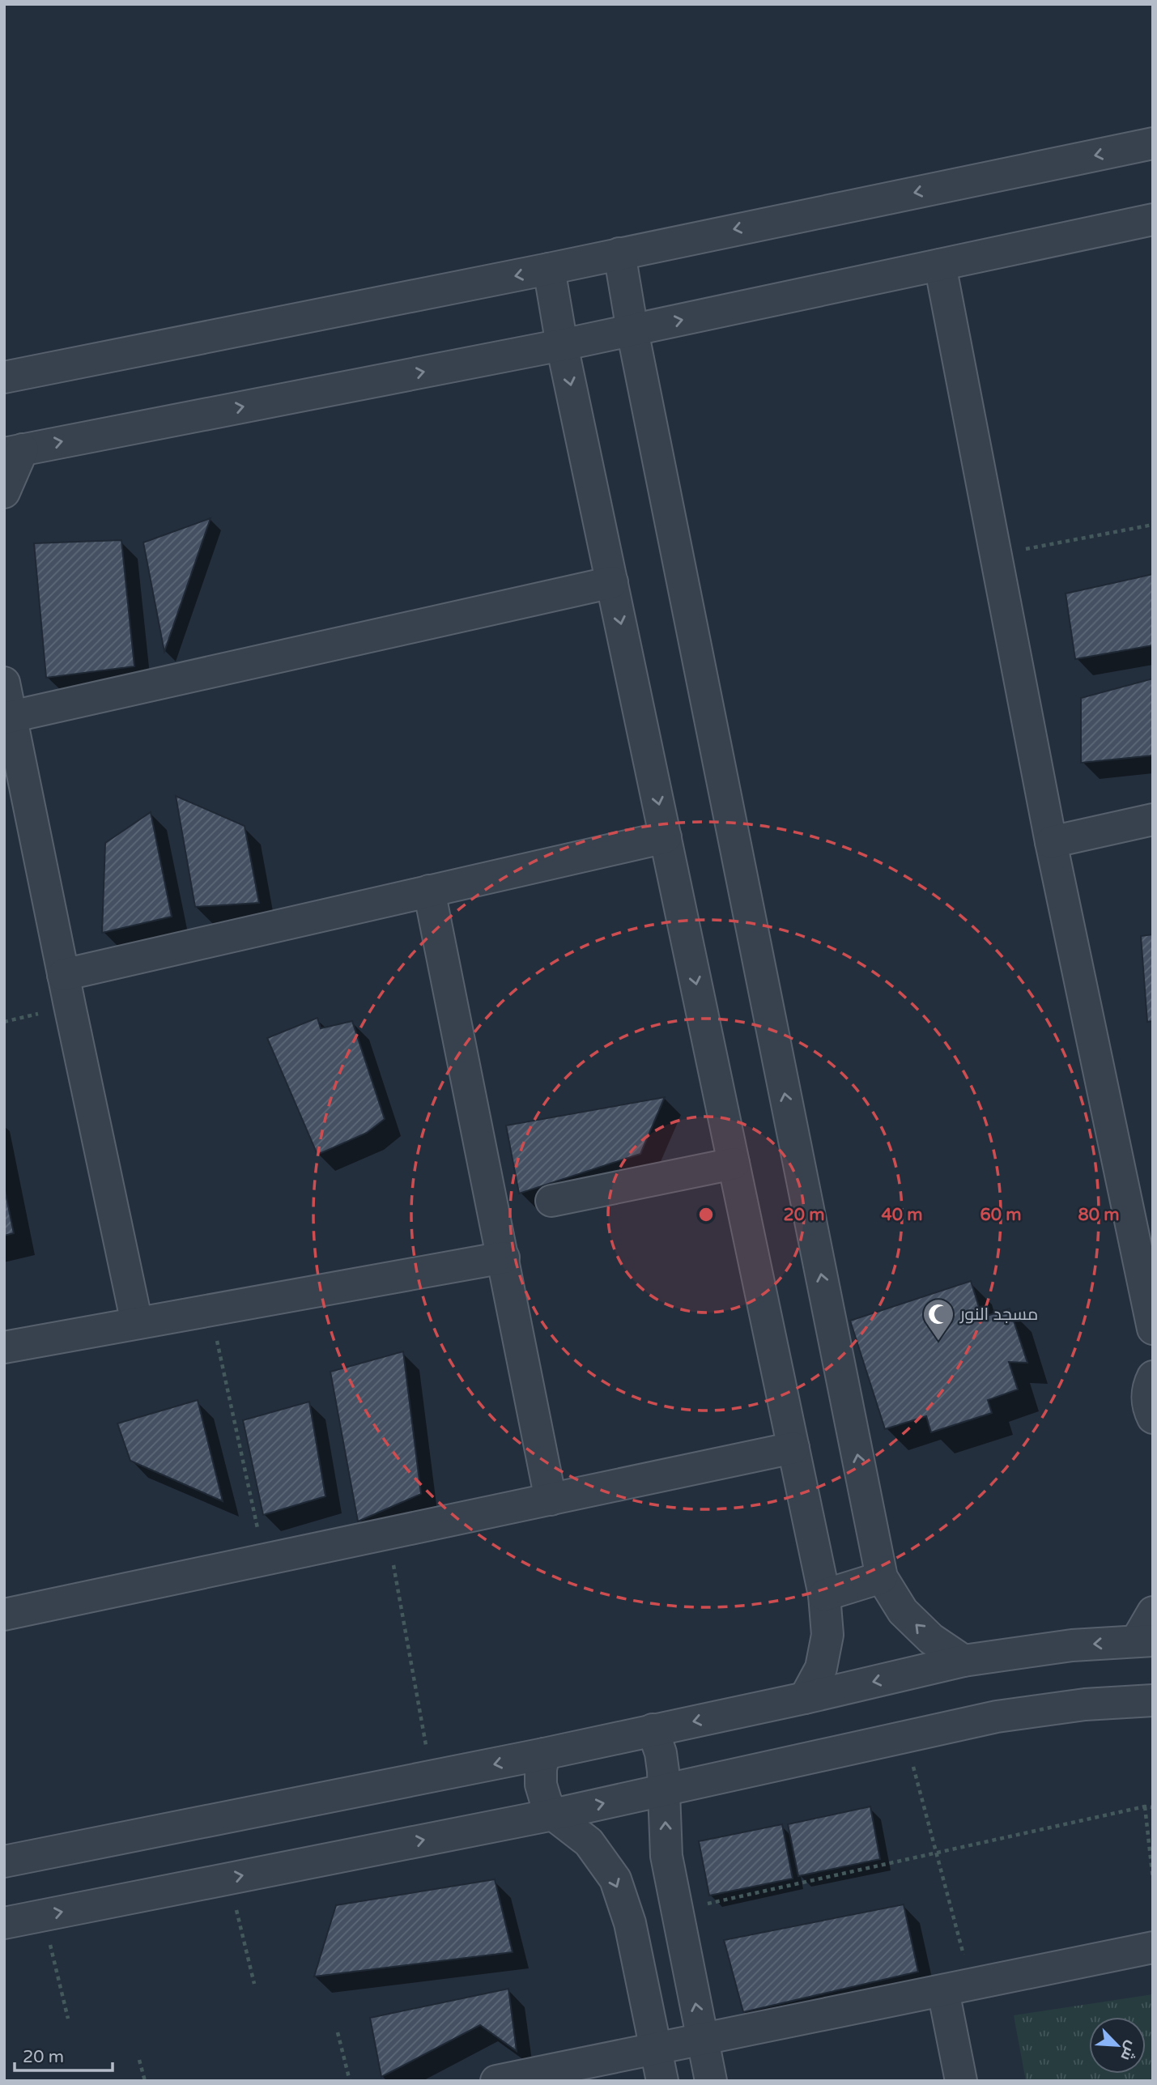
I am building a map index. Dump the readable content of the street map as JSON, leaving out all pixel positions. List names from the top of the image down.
{
  "places": {
    "mosque": ["مسجد النور"]
  },
  "scale_bar": "20 m",
  "north": "bottom right",
  "rings": [
    "20 m",
    "40 m",
    "60 m",
    "80 m"
  ]
}
